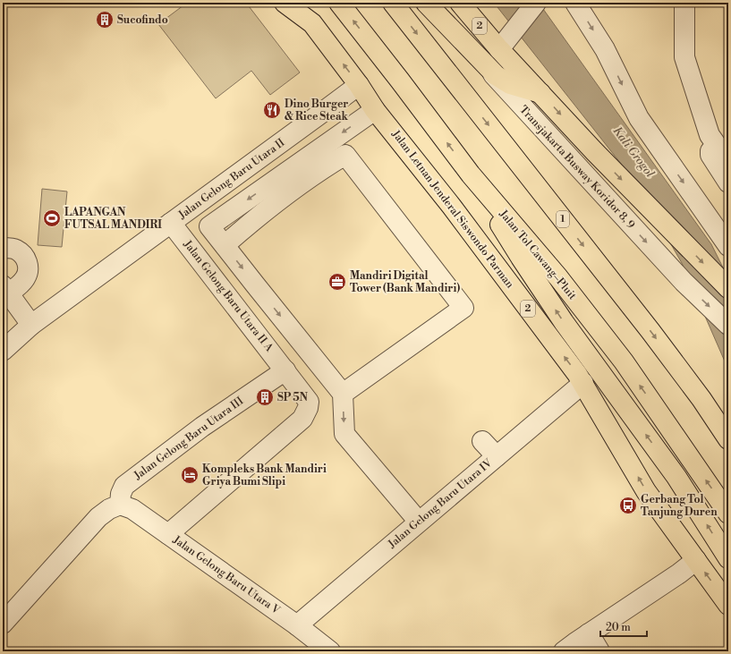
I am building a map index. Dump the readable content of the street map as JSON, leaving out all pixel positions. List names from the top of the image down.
{
  "streets": {
    "highway": [
      "2",
      "Jalan Letnan Jenderal Siswondo Parman",
      "1",
      "Jalan Tol Cawang–Pluit"
    ],
    "street": [
      "Transjakarta Busway Koridor 8, 9",
      "Jalan Gelong Baru Utara II",
      "Jalan Gelong Baru Utara II A",
      "Jalan Gelong Baru Utara III",
      "Jalan Gelong Baru Utara IV",
      "Jalan Gelong Baru Utara V"
    ]
  },
  "crossings": [
    ["Jalan Gelong Baru Utara II", "Jalan Letnan Jenderal Siswondo Parman"],
    ["Jalan Gelong Baru Utara II", "Jalan Gelong Baru Utara II A"],
    ["Jalan Letnan Jenderal Siswondo Parman", "Jalan Gelong Baru Utara IV"],
    ["Jalan Gelong Baru Utara II A", "Jalan Gelong Baru Utara III"],
    ["Jalan Gelong Baru Utara III", "Jalan Gelong Baru Utara V"],
    ["Jalan Gelong Baru Utara IV", "Jalan Gelong Baru Utara V"]
  ],
  "water": ["Kali Grogol"],
  "places": {
    "building": ["Sucofindo", "SP 5N"],
    "restaurant": ["Dino Burger & Rice Steak"],
    "sports": ["LAPANGAN FUTSAL MANDIRI"],
    "office": ["Mandiri Digital Tower (Bank Mandiri)"],
    "hotel": ["Kompleks Bank Mandiri Griya Bumi Slipi"],
    "bus stop": ["Gerbang Tol Tanjung Duren"]
  },
  "scale_bar": "20 m"
}
